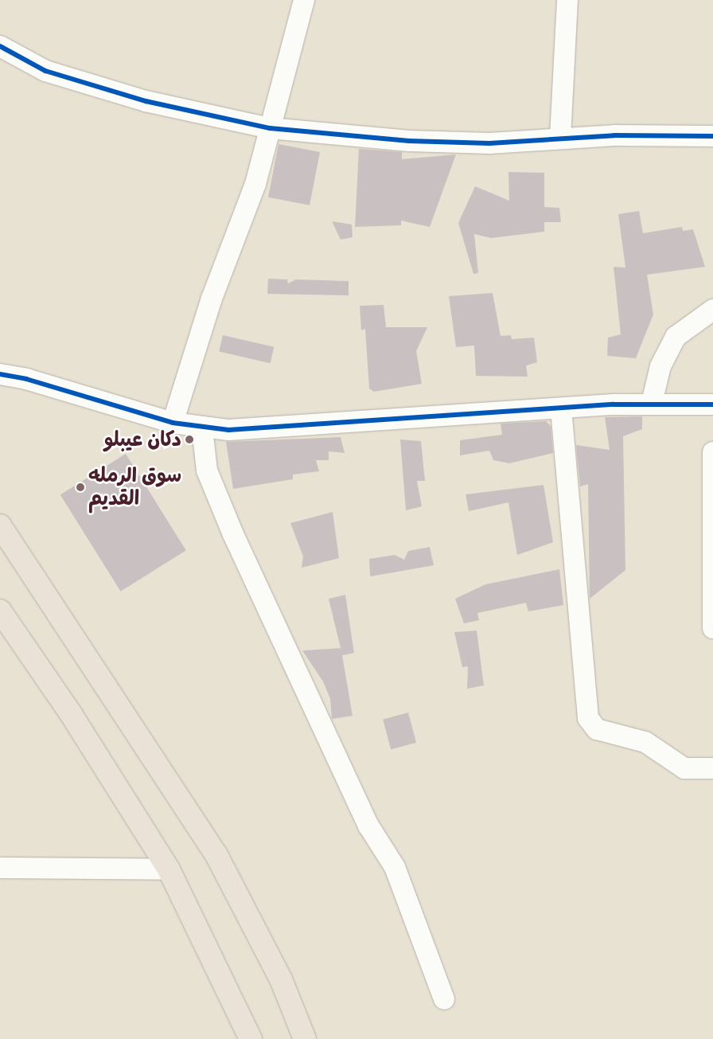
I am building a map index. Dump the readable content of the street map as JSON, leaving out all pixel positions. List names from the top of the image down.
{
  "places": ["دكان عيبلو", "سوق الرمله القديم"]
}
